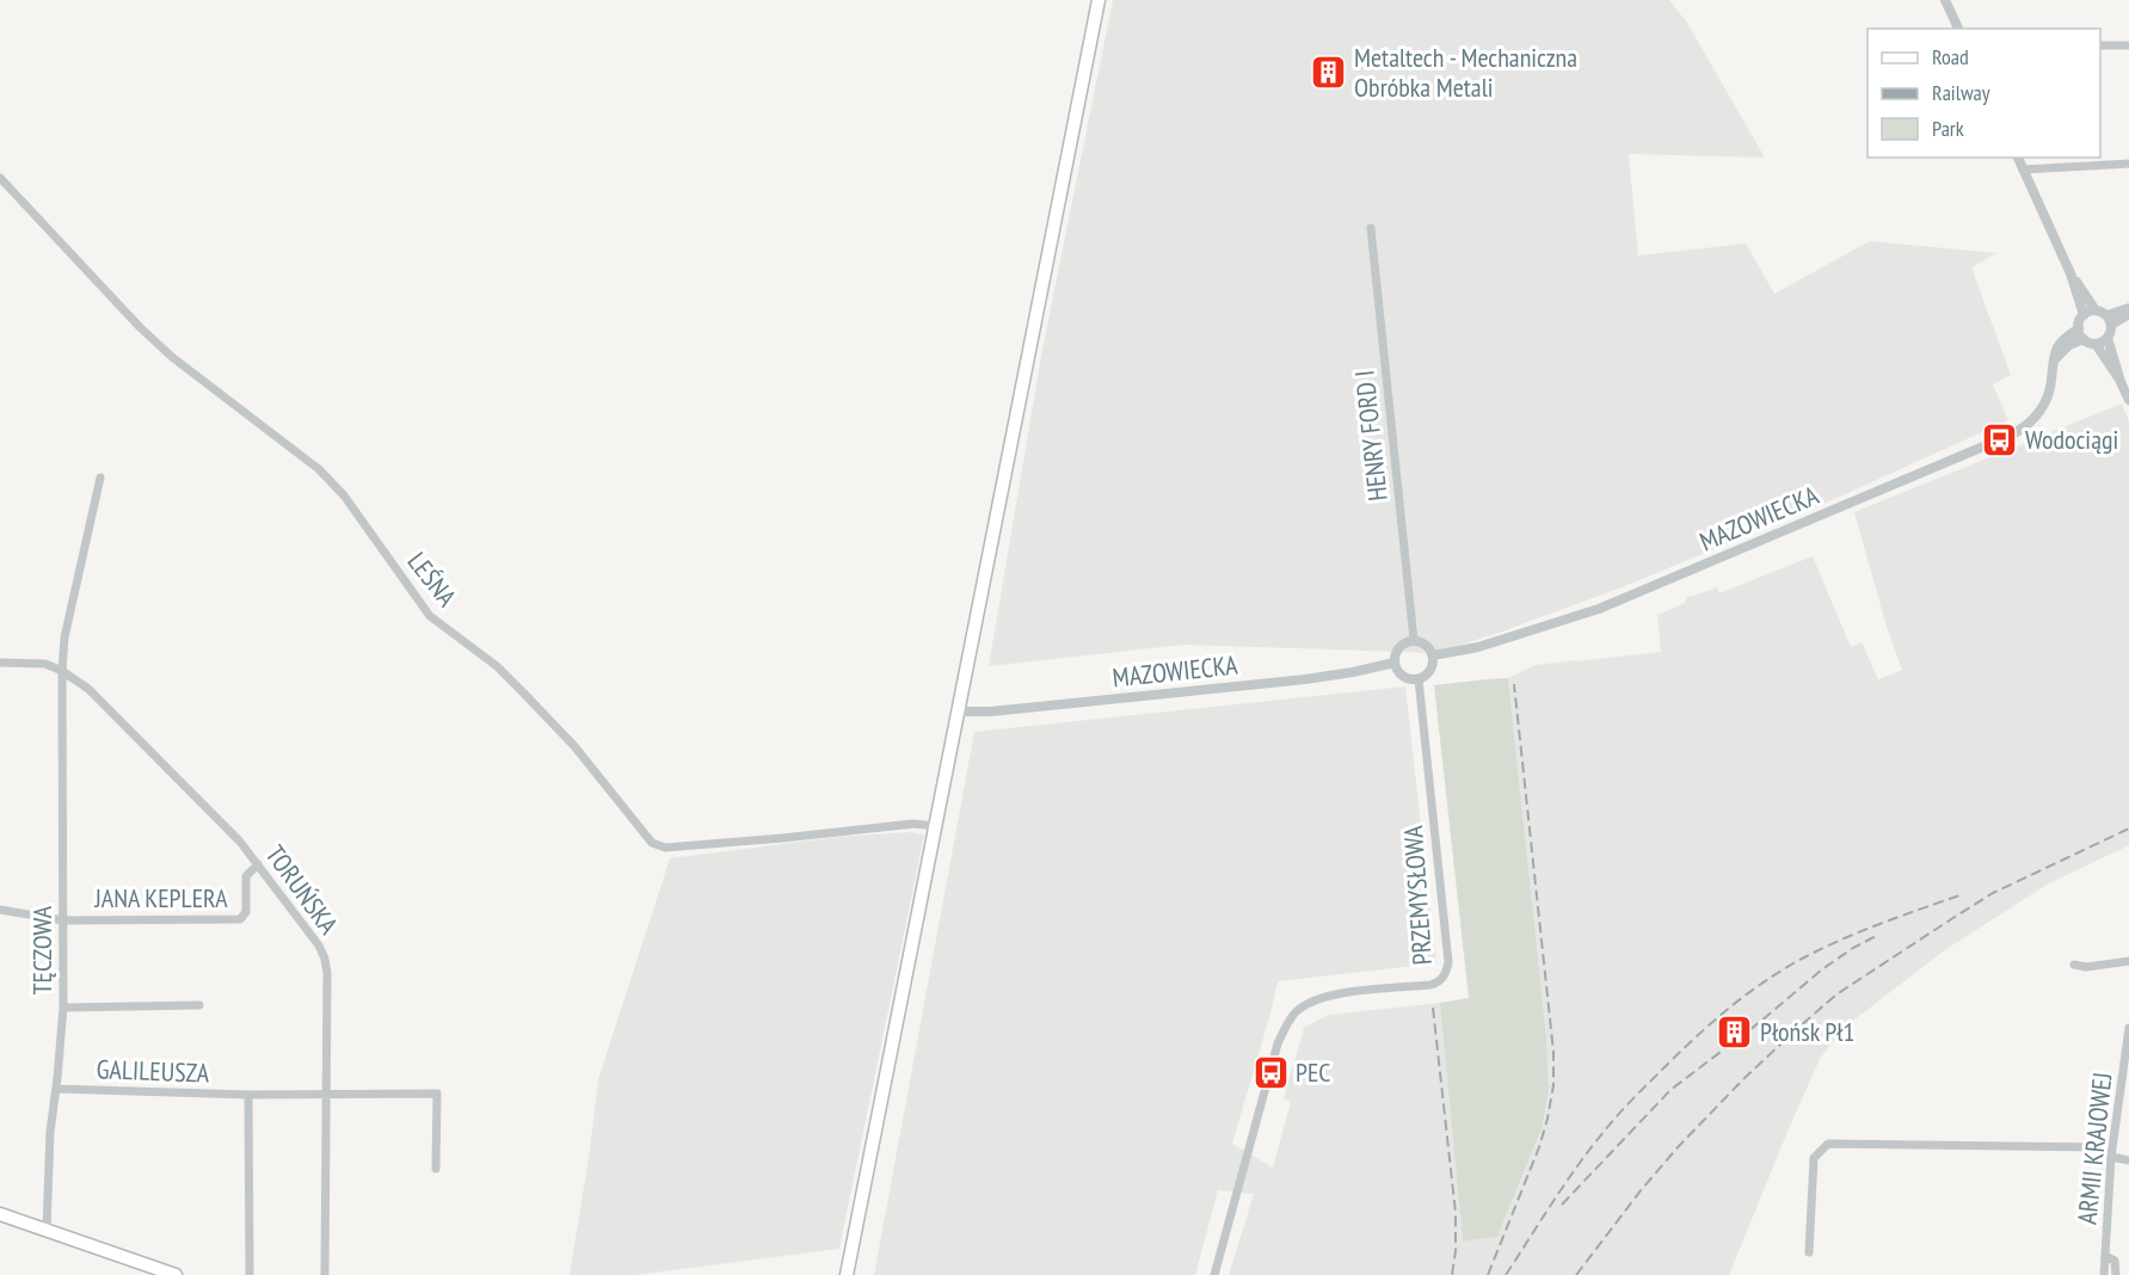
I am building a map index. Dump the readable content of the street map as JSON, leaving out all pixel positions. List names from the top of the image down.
{
  "streets": {
    "street": [
      "HENRY FORD I",
      "MAZOWIECKA",
      "LEŚNA",
      "TORUŃSKA",
      "PRZEMYSŁOWA",
      "JANA KEPLERA",
      "TĘCZOWA",
      "GALILEUSZA",
      "ARMII KRAJOWEJ"
    ]
  },
  "crossings": [
    ["HENRY FORD I", "MAZOWIECKA"],
    ["HENRY FORD I", "PRZEMYSŁOWA"],
    ["MAZOWIECKA", "PRZEMYSŁOWA"],
    ["TORUŃSKA", "JANA KEPLERA"],
    ["TORUŃSKA", "TĘCZOWA"],
    ["TORUŃSKA", "GALILEUSZA"],
    ["JANA KEPLERA", "TĘCZOWA"],
    ["TĘCZOWA", "GALILEUSZA"]
  ],
  "places": {
    "building": ["Metaltech - Mechaniczna Obróbka Metali", "Płońsk Pł1"],
    "bus stop": ["Wodociągi", "PEC"]
  },
  "legend": ["Road", "Railway", "Park"]
}
